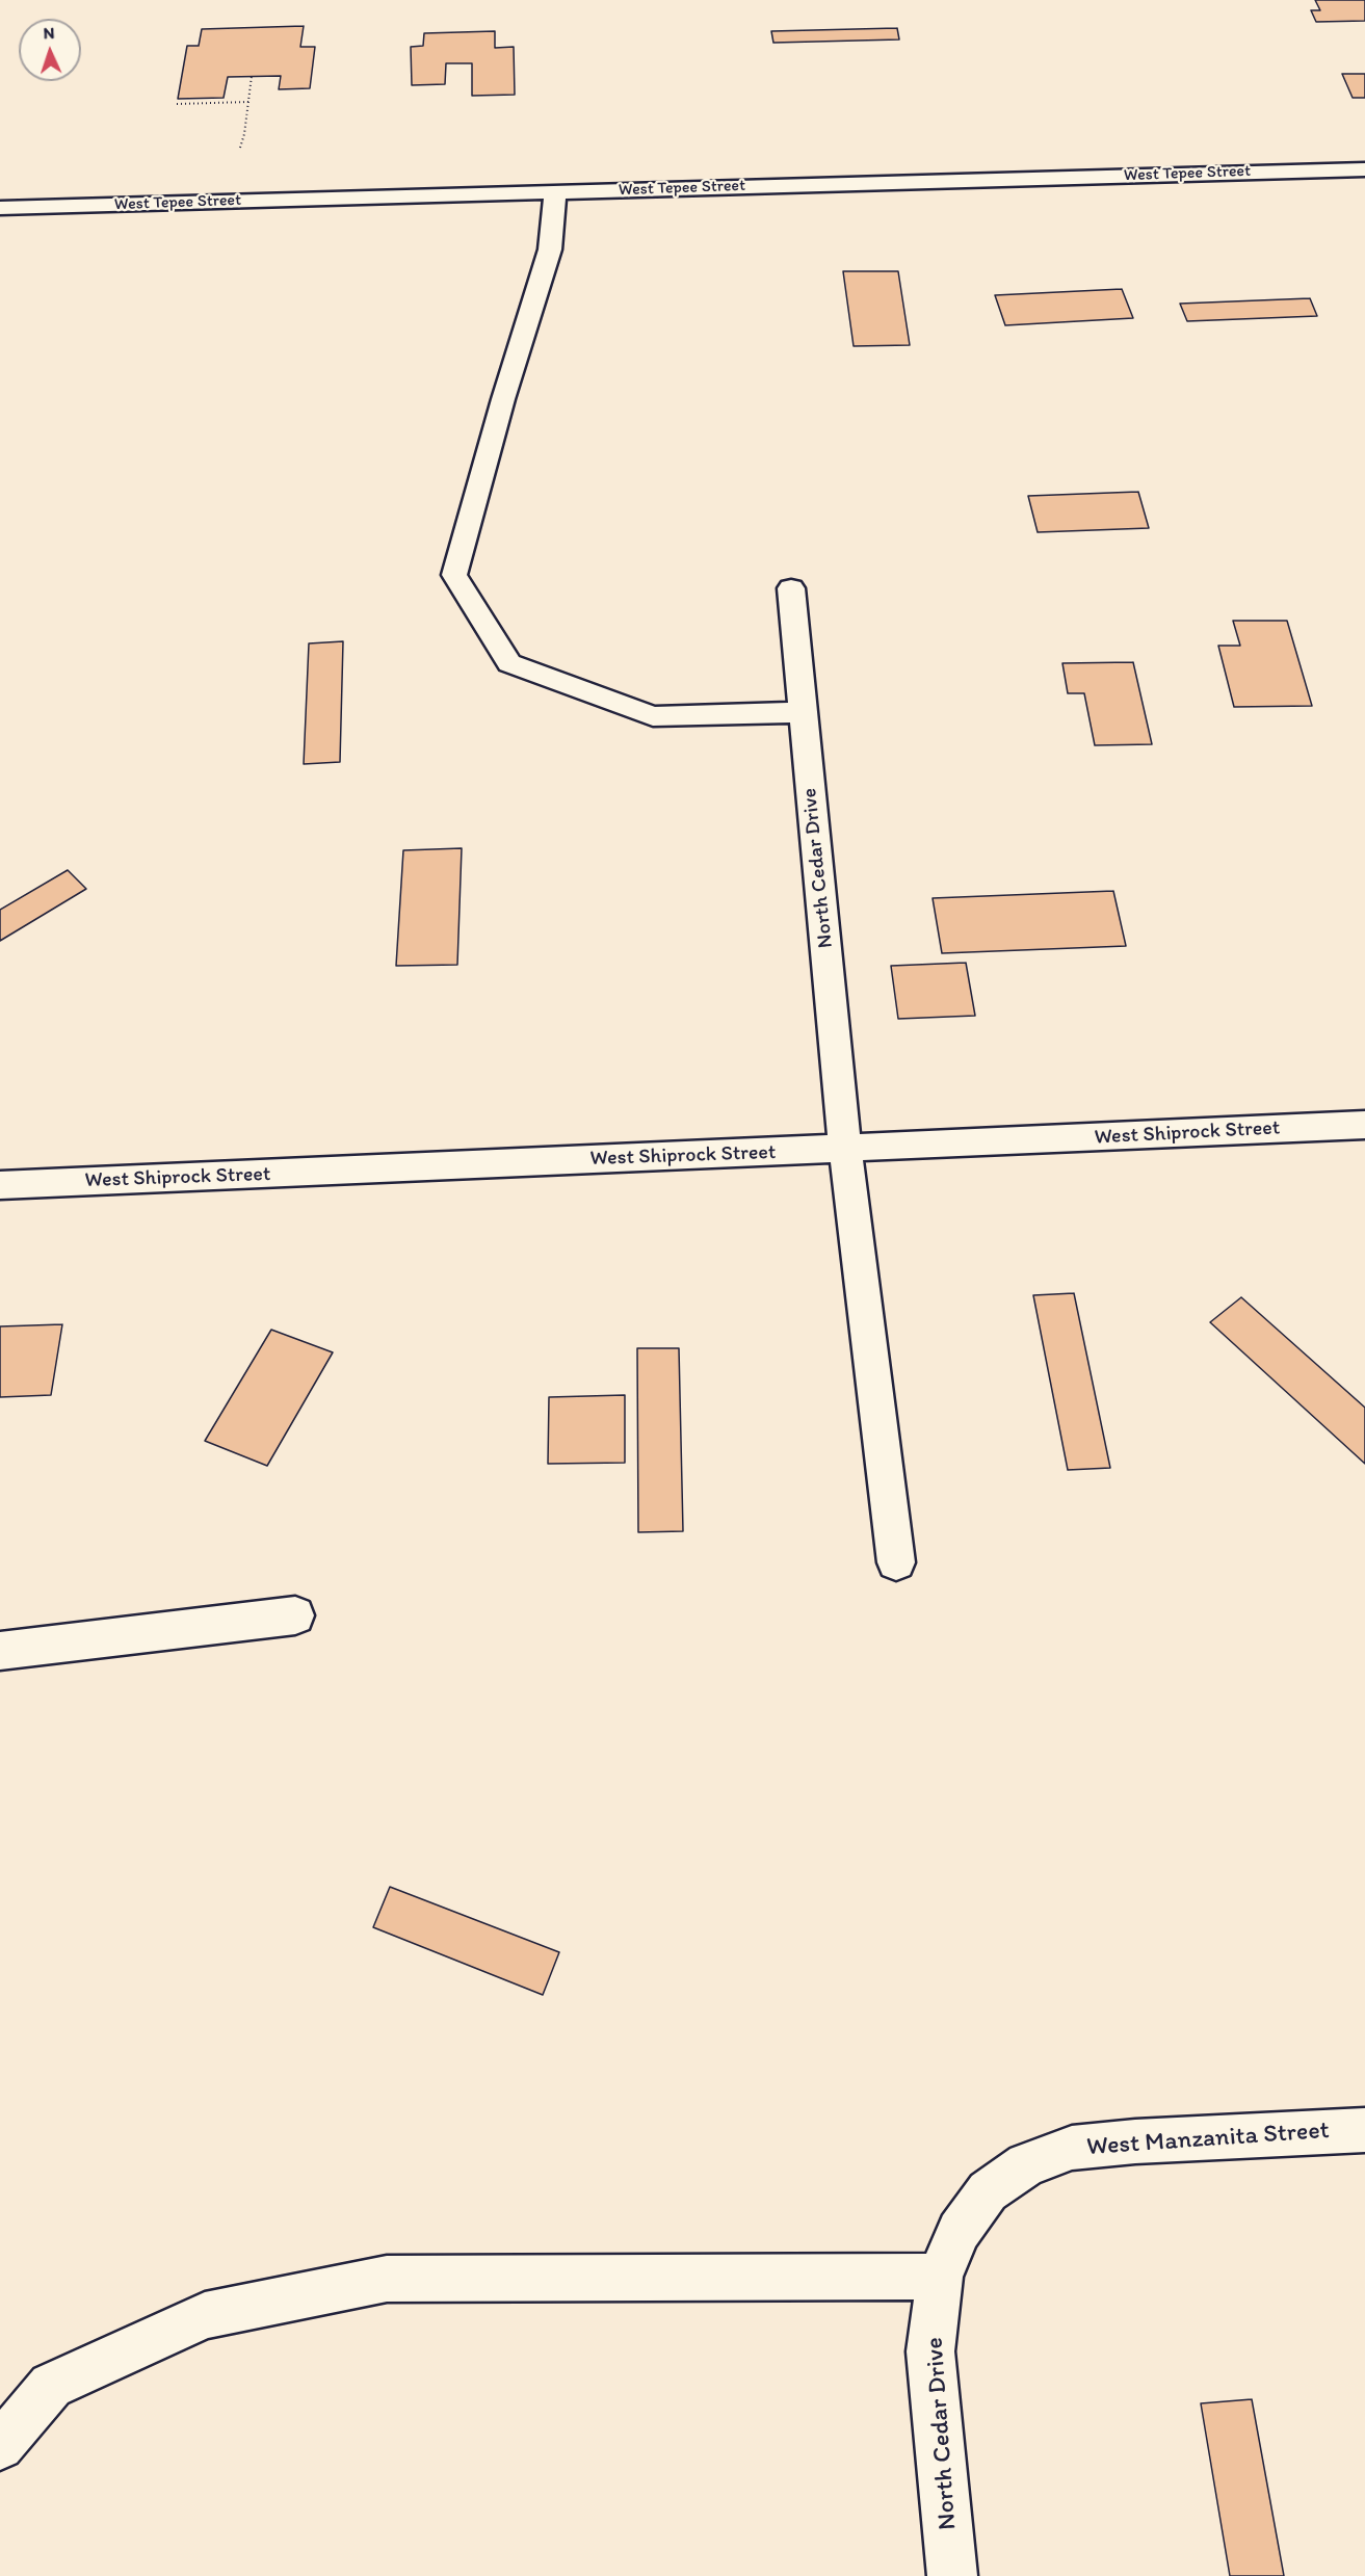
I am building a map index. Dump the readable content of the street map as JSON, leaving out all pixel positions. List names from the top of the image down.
{
  "streets": {
    "street": [
      "West Tepee Street",
      "North Cedar Drive",
      "West Shiprock Street",
      "West Manzanita Street"
    ]
  },
  "crossings": [
    ["North Cedar Drive", "West Shiprock Street"],
    ["North Cedar Drive", "West Manzanita Street"]
  ],
  "north": "top"
}
